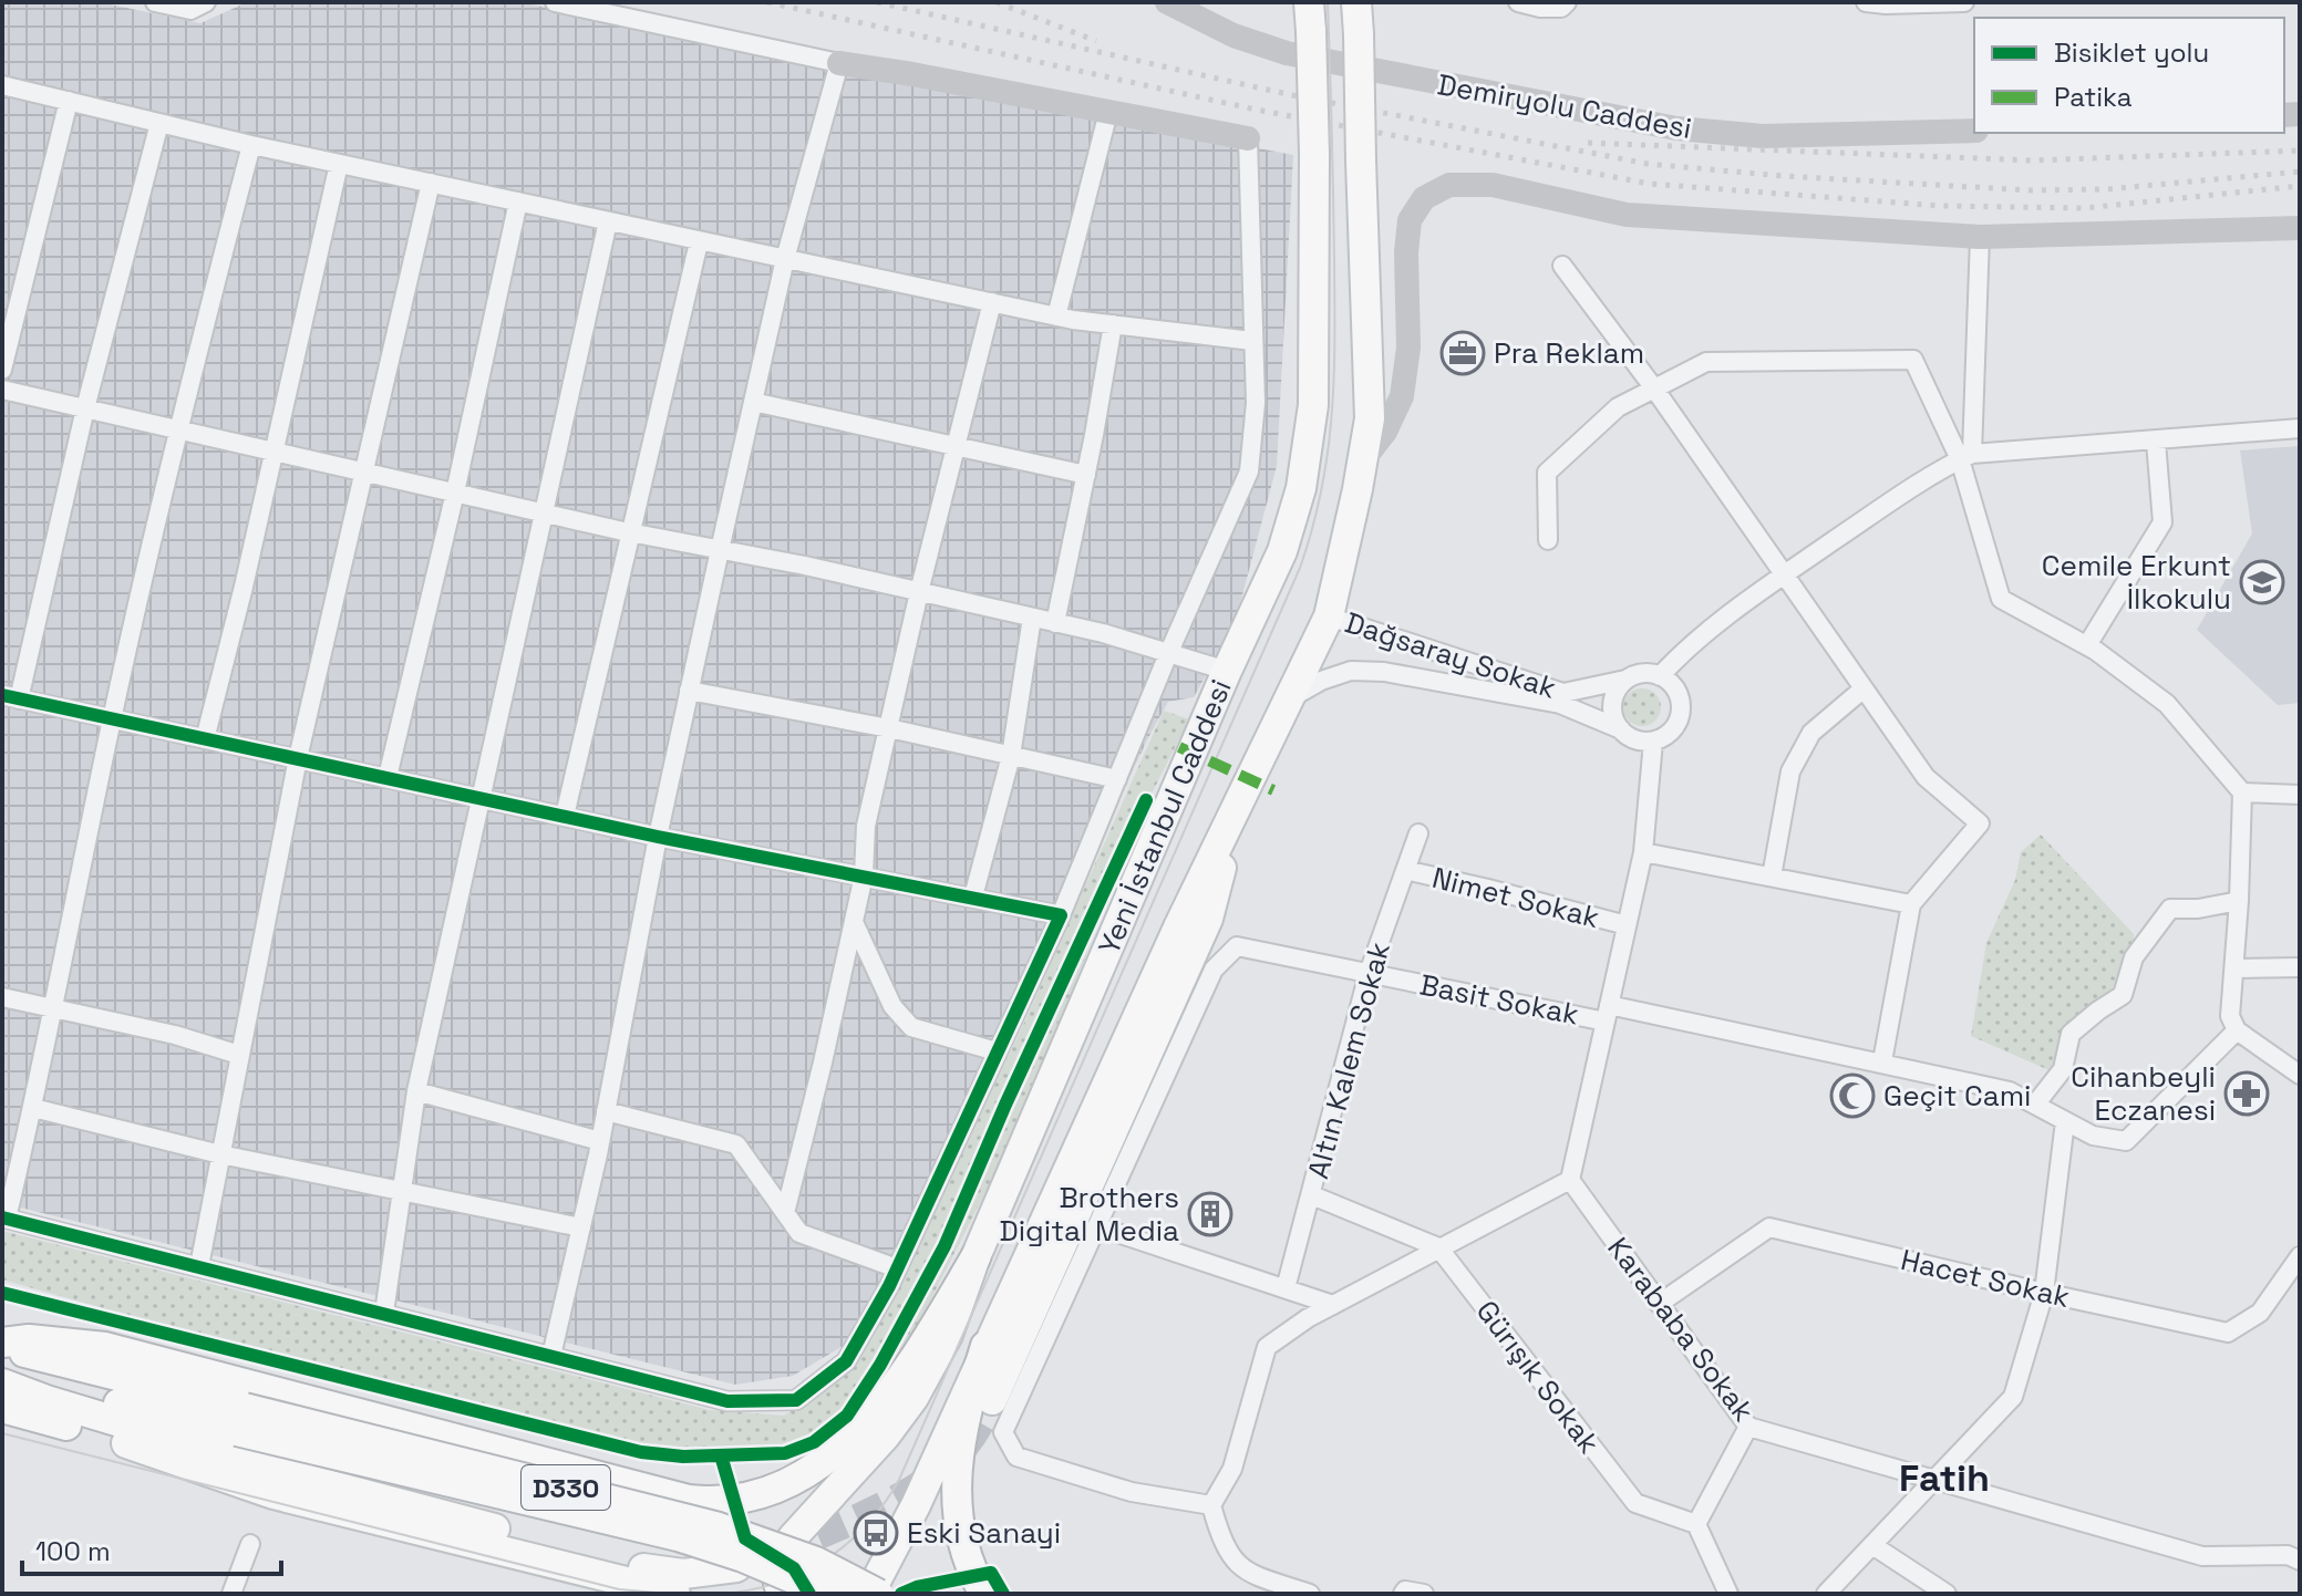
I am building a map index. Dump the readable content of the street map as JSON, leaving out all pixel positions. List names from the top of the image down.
{
  "streets": {
    "main road": ["Demiryolu Caddesi", "Yeni İstanbul Caddesi", "D330"],
    "street": [
      "Dağsaray Sokak",
      "Nimet Sokak",
      "Basit Sokak",
      "Altın Kalem Sokak",
      "Hacet Sokak",
      "Karababa Sokak",
      "Gürışık Sokak"
    ]
  },
  "crossings": [
    ["Dağsaray Sokak", "Yeni İstanbul Caddesi"],
    ["Nimet Sokak", "Altın Kalem Sokak"],
    ["Basit Sokak", "Altın Kalem Sokak"],
    ["Altın Kalem Sokak", "Gürışık Sokak"],
    ["Hacet Sokak", "Karababa Sokak"]
  ],
  "districts": ["Fatih"],
  "places": {
    "office": ["Pra Reklam"],
    "school or university": ["Cemile Erkunt İlkokulu"],
    "pharmacy": ["Cihanbeyli Eczanesi"],
    "mosque": ["Geçit Cami"],
    "building": ["Brothers Digital Media"],
    "bus stop": ["Eski Sanayi"]
  },
  "legend": ["Bisiklet yolu", "Patika"],
  "scale_bar": "100 m"
}
